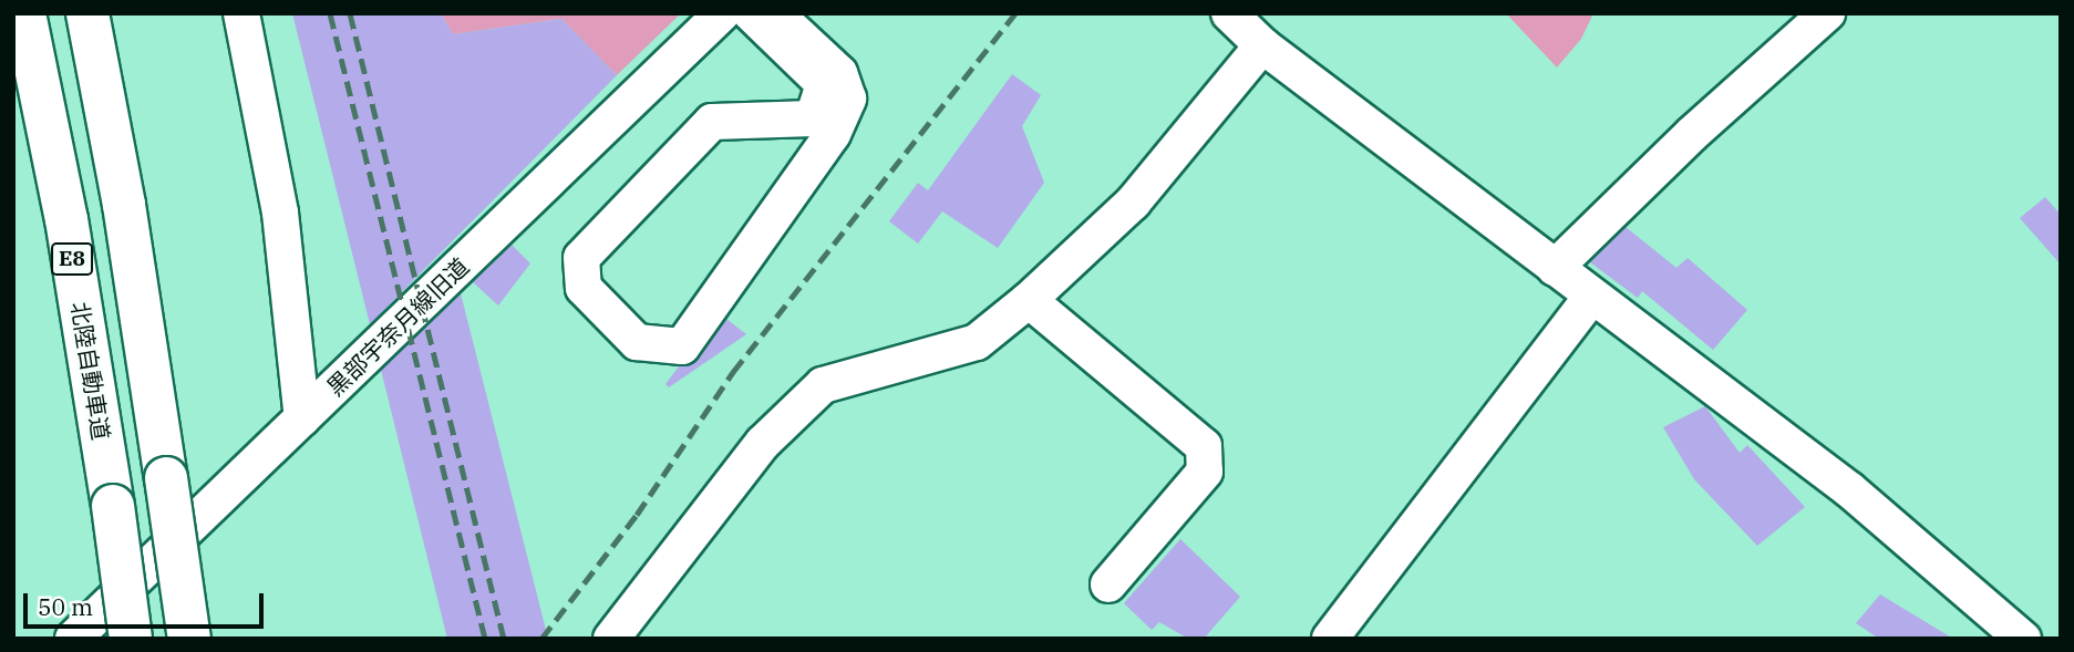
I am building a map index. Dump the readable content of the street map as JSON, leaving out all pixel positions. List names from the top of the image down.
{
  "streets": {
    "highway": ["E8", "北陸自動車道"],
    "street": ["黒部宇奈月線旧道"]
  },
  "scale_bar": "50 m"
}
